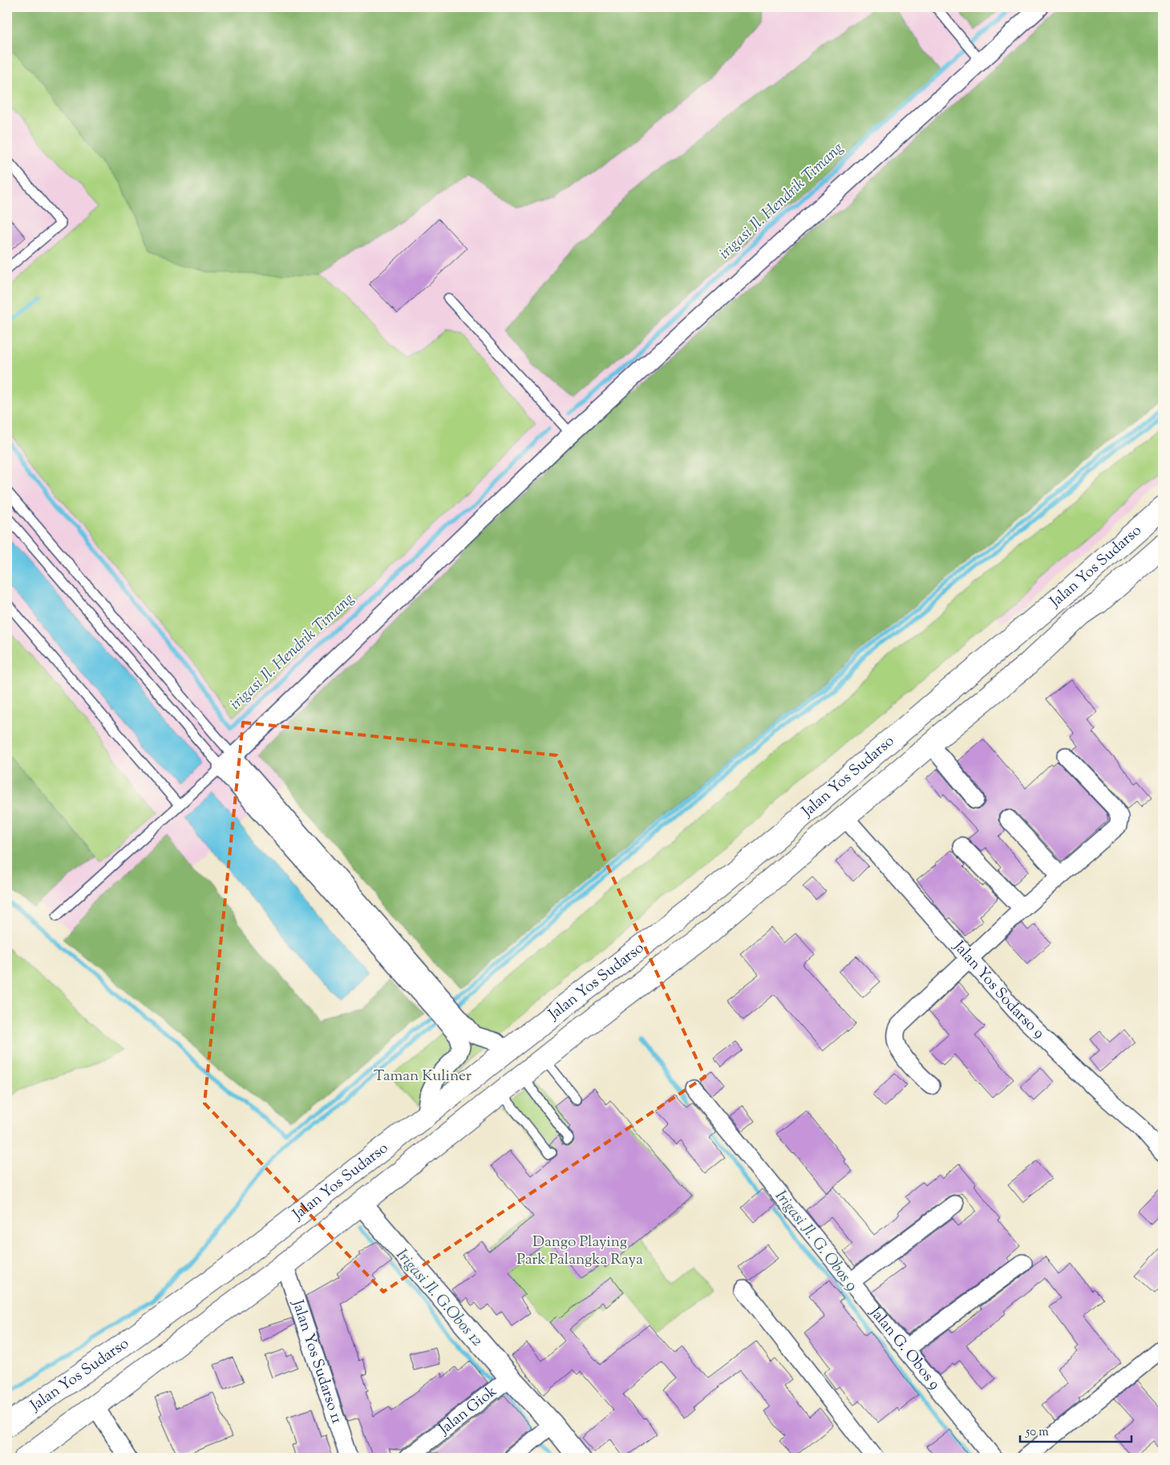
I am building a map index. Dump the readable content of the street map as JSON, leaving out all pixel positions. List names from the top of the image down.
{
  "streets": {
    "main road": ["Jalan Yos Sudarso"],
    "street": [
      "Jalan Yos Sodarso 9",
      "Jalan G. Obos 9",
      "Jalan Yos Sudarso 11",
      "Jalan Giok"
    ]
  },
  "crossings": [
    ["Jalan Yos Sudarso", "Jalan Yos Sodarso 9"],
    ["Jalan Yos Sudarso", "Jalan Yos Sudarso 11"]
  ],
  "water": ["irigasi Jl. Hendrik Timang", "Irigasi Jl. G. Obos 9", "Irigasi Jl. G.Obos 12"],
  "parks": ["Taman Kuliner", "Dango Playing Park Palangka Raya"],
  "scale_bar": "50 m"
}
